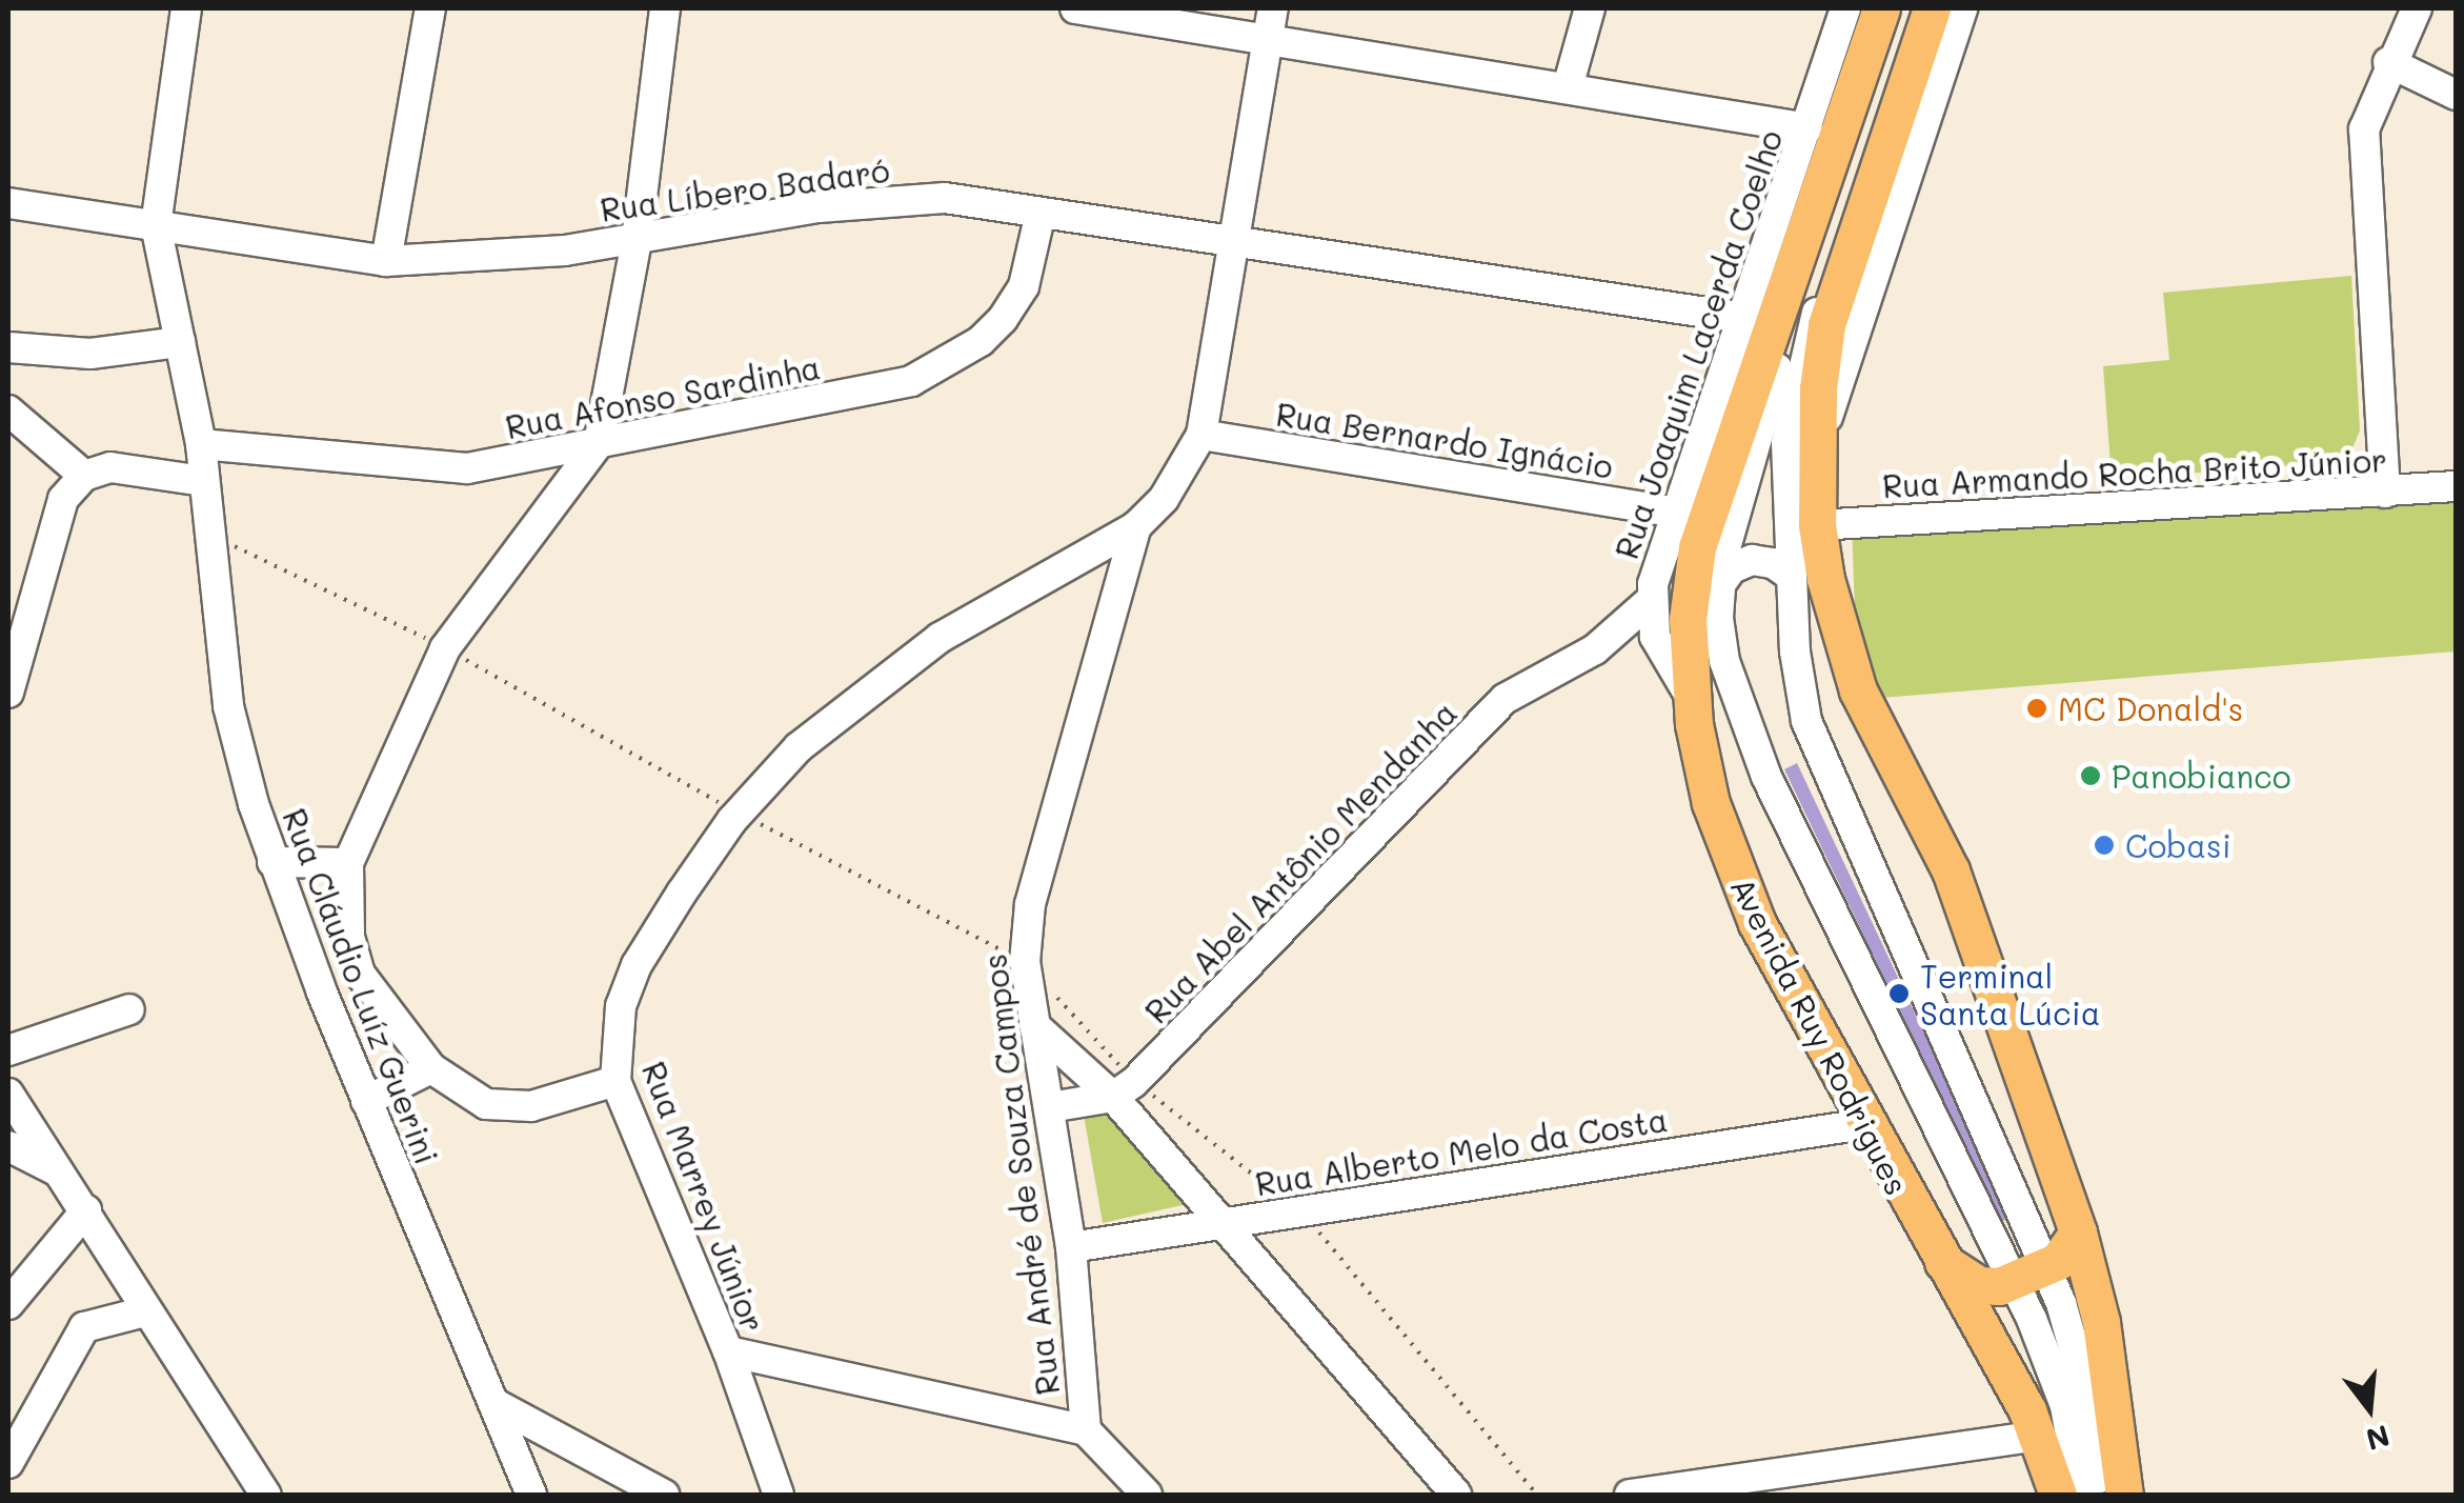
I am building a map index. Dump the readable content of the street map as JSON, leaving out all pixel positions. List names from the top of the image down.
{
  "streets": {
    "main road": ["Avenida Ruy Rodrigues"],
    "street": [
      "Rua Líbero Badaró",
      "Rua Joaquim Lacerda Coelho",
      "Rua Afonso Sardinha",
      "Rua Bernardo Ignácio",
      "Rua Armando Rocha Brito Júnior",
      "Rua Abel Antônio Mendanha",
      "Rua Cláudio Luíz Guerini",
      "Rua Alberto Melo da Costa",
      "Rua André de Souza Campos",
      "Rua Marrey Júnior"
    ]
  },
  "crossings": [
    ["Rua Líbero Badaró", "Rua Joaquim Lacerda Coelho"],
    ["Rua Líbero Badaró", "Rua Afonso Sardinha"],
    ["Rua Líbero Badaró", "Rua Cláudio Luíz Guerini"],
    ["Rua Líbero Badaró", "Rua André de Souza Campos"],
    ["Rua Joaquim Lacerda Coelho", "Rua Bernardo Ignácio"],
    ["Rua Joaquim Lacerda Coelho", "Rua Abel Antônio Mendanha"],
    ["Rua Joaquim Lacerda Coelho", "Avenida Ruy Rodrigues"],
    ["Rua Afonso Sardinha", "Rua Cláudio Luíz Guerini"],
    ["Rua Bernardo Ignácio", "Rua André de Souza Campos"],
    ["Avenida Ruy Rodrigues", "Rua Alberto Melo da Costa"],
    ["Rua Alberto Melo da Costa", "Rua André de Souza Campos"],
    ["Rua André de Souza Campos", "Rua Marrey Júnior"]
  ],
  "places": [
    "MC Donald's",
    "Panobianco",
    "Cobasi",
    "Terminal Santa Lúcia"
  ],
  "north": "bottom"
}
